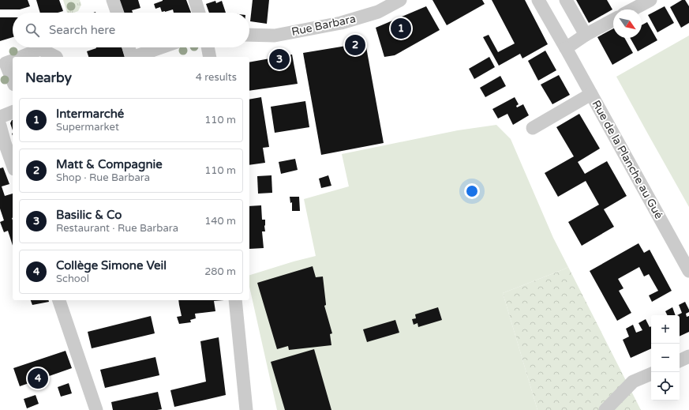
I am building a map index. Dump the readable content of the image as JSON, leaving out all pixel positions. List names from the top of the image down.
{
  "streets": {
    "street": ["Rue Barbara", "Rue de la Planche au Gué"]
  },
  "north": "bottom right",
  "page": {
    "search": "Search here",
    "pins": [
      "1",
      "2",
      "3",
      "4"
    ],
    "heading": ["Nearby", "4 results"],
    "list": [
      {
        "mark": "1",
        "name": "Intermarché",
        "note": "Supermarket",
        "value": "110 m"
      },
      {
        "mark": "2",
        "name": "Matt & Compagnie",
        "note": "Shop · Rue Barbara",
        "value": "110 m"
      },
      {
        "mark": "3",
        "name": "Basilic & Co",
        "note": "Restaurant · Rue Barbara",
        "value": "140 m"
      },
      {
        "mark": "4",
        "name": "Collège Simone Veil",
        "note": "School",
        "value": "280 m"
      }
    ],
    "map_buttons": ["+", "−"]
  }
}
